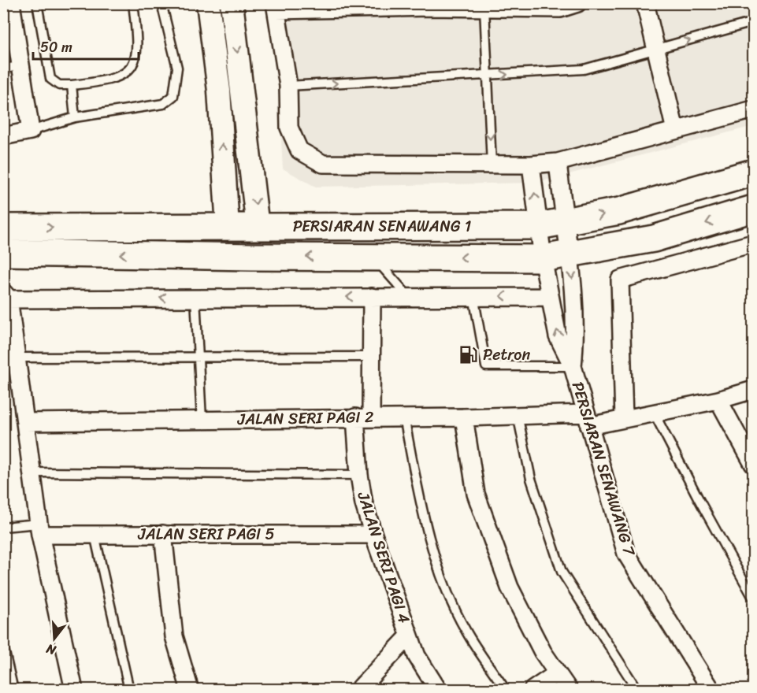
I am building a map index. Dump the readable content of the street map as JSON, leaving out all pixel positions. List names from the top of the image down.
{
  "streets": {
    "main road": ["PERSIARAN SENAWANG 1"],
    "street": [
      "JALAN SERI PAGI 2",
      "PERSIARAN SENAWANG 7",
      "JALAN SERI PAGI 5",
      "JALAN SERI PAGI 4"
    ]
  },
  "crossings": [
    ["JALAN SERI PAGI 2", "PERSIARAN SENAWANG 7"],
    ["JALAN SERI PAGI 2", "JALAN SERI PAGI 4"],
    ["JALAN SERI PAGI 5", "JALAN SERI PAGI 4"]
  ],
  "places": {
    "fuel station": ["Petron"]
  },
  "scale_bar": "50 m",
  "north": "bottom"
}
